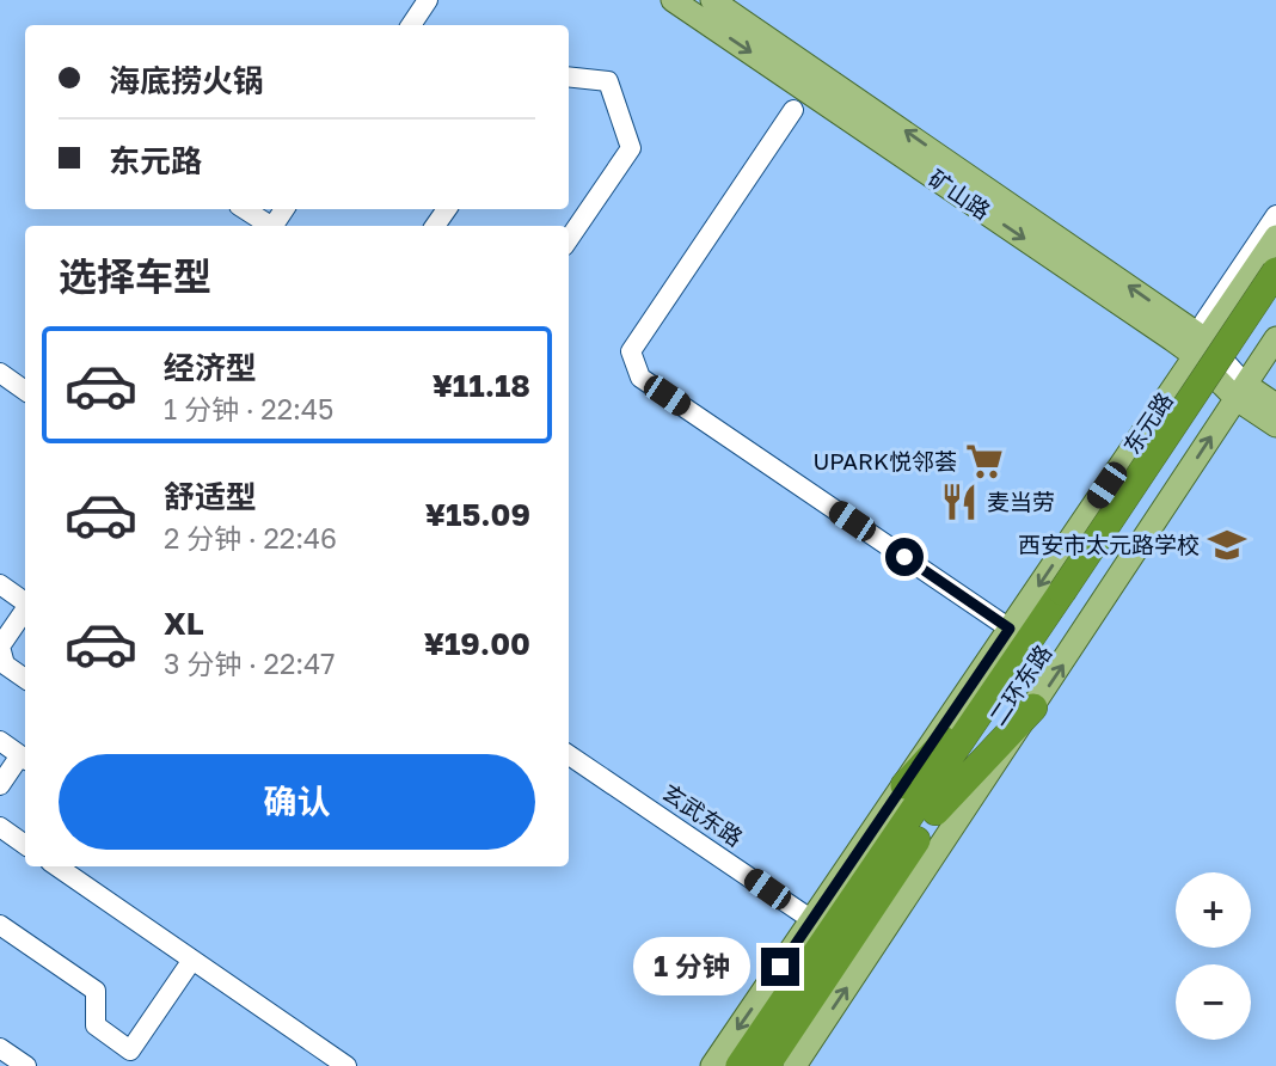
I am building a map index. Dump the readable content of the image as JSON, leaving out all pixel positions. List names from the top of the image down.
{
  "streets": {
    "highway": ["二环东路"],
    "main road": ["矿山路", "东元路"],
    "street": ["玄武东路"]
  },
  "crossings": [
    ["矿山路", "东元路"],
    ["东元路", "玄武东路"]
  ],
  "places": {
    "supermarket": ["UPARK悦邻荟"],
    "restaurant": ["麦当劳"],
    "school or university": ["西安市太元路学校"]
  },
  "page": {
    "banner": ["海底捞火锅", "东元路"],
    "heading": "选择车型",
    "list": [
      {
        "name": "经济型",
        "note": "1 分钟 · 22:45",
        "value": "¥11.18"
      },
      {
        "name": "舒适型",
        "note": "2 分钟 · 22:46",
        "value": "¥15.09"
      },
      {
        "name": "XL",
        "note": "3 分钟 · 22:47",
        "value": "¥19.00"
      }
    ],
    "buttons": "确认",
    "map_buttons": ["+", "−"],
    "bubble": "1 分钟"
  }
}
